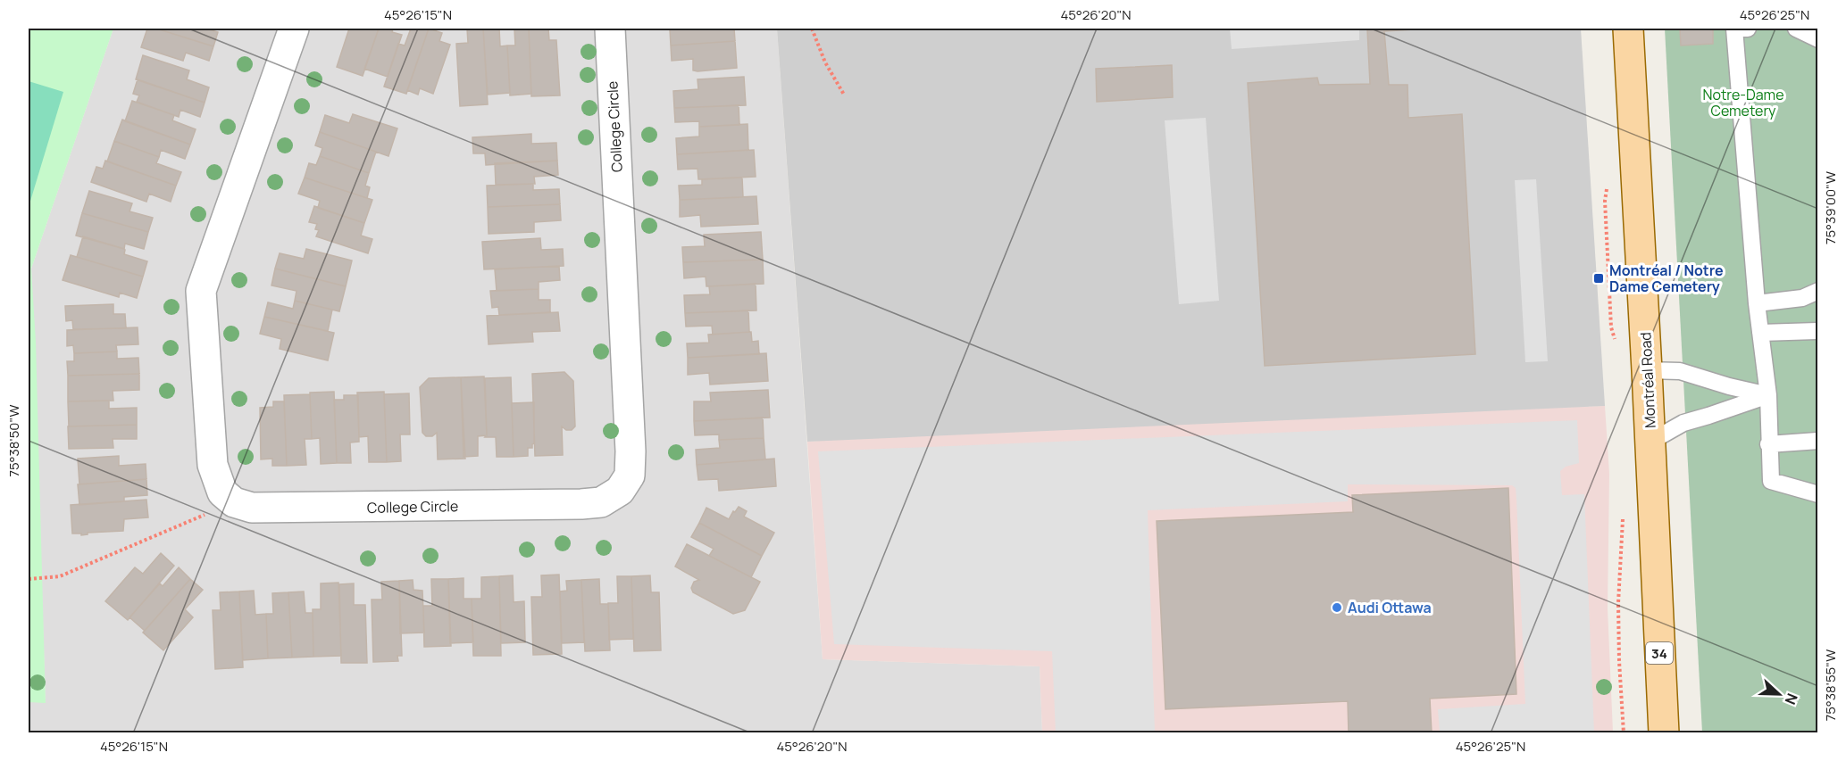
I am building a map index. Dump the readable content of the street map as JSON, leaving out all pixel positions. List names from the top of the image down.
{
  "streets": {
    "main road": ["Montréal Road", "34"],
    "street": ["College Circle"]
  },
  "parks": ["Notre-Dame Cemetery"],
  "places": {
    "transit": ["Montréal / Notre Dame Cemetery"],
    "other": ["Audi Ottawa"]
  },
  "north": "right",
  "coordinates": [
    "45°26'15\"N",
    "45°26'20\"N",
    "45°26'25\"N",
    "75°39'00\"W",
    "75°38'50\"W",
    "75°38'55\"W"
  ]
}
